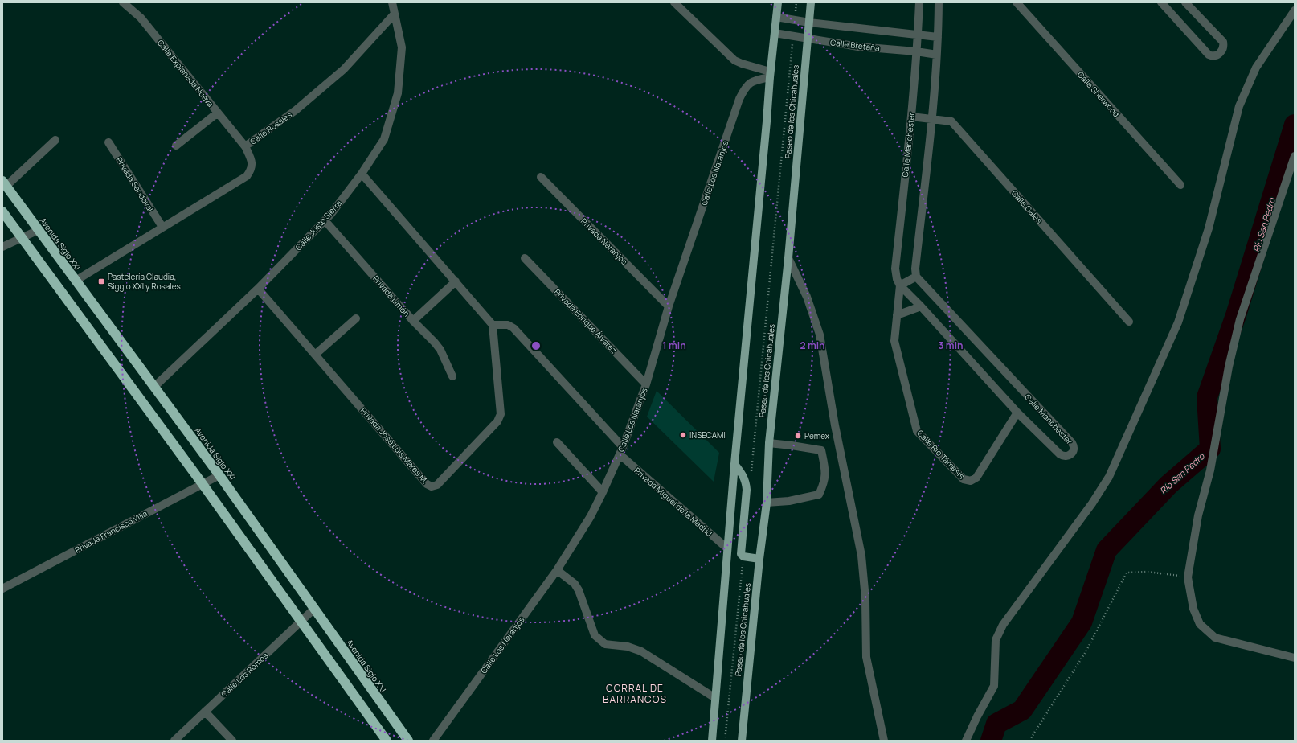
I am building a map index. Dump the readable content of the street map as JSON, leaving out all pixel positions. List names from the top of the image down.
{
  "streets": {
    "highway": ["Avenida Siglo XXI"],
    "main road": ["Paseo de los Chicahuales"],
    "street": [
      "Calle Bretaña",
      "Calle Explanada Nueva",
      "Calle Sherwood",
      "Calle Rosales",
      "Calle Manchester",
      "Calle Los Naranjos",
      "Privada Sandoval",
      "Calle Gales",
      "Calle Justo Sierra",
      "Privada Naranjos",
      "Privada Limón",
      "Privada Enrique Álvarez",
      "Privada José Luis Mares M.",
      "Calle Río Támesis",
      "Privada Miguel de la Madrid",
      "Privada Francisco Villa",
      "Calle Los Romos"
    ]
  },
  "crossings": [
    ["Calle Bretaña", "Paseo de los Chicahuales"],
    ["Calle Bretaña", "Calle Manchester"],
    ["Calle Explanada Nueva", "Calle Rosales"],
    ["Calle Rosales", "Privada Sandoval"],
    ["Calle Rosales", "Calle Justo Sierra"],
    ["Calle Rosales", "Avenida Siglo XXI"],
    ["Calle Manchester", "Calle Gales"],
    ["Calle Manchester", "Calle Río Támesis"],
    ["Calle Los Naranjos", "Privada Naranjos"],
    ["Calle Los Naranjos", "Privada Enrique Álvarez"],
    ["Calle Los Naranjos", "Privada Miguel de la Madrid"],
    ["Calle Justo Sierra", "Avenida Siglo XXI"],
    ["Calle Justo Sierra", "Privada Limón"],
    ["Calle Justo Sierra", "Privada José Luis Mares M."],
    ["Avenida Siglo XXI", "Privada Francisco Villa"],
    ["Avenida Siglo XXI", "Calle Los Romos"]
  ],
  "districts": ["CORRAL DE BARRANCOS"],
  "water": ["Río San Pedro"],
  "places": {
    "transit": ["Pastelería Claudia, Sigglo XXI y Rosales"],
    "other": ["INSECAMI", "Pemex"]
  },
  "rings": ["1 min", "2 min", "3 min"]
}
